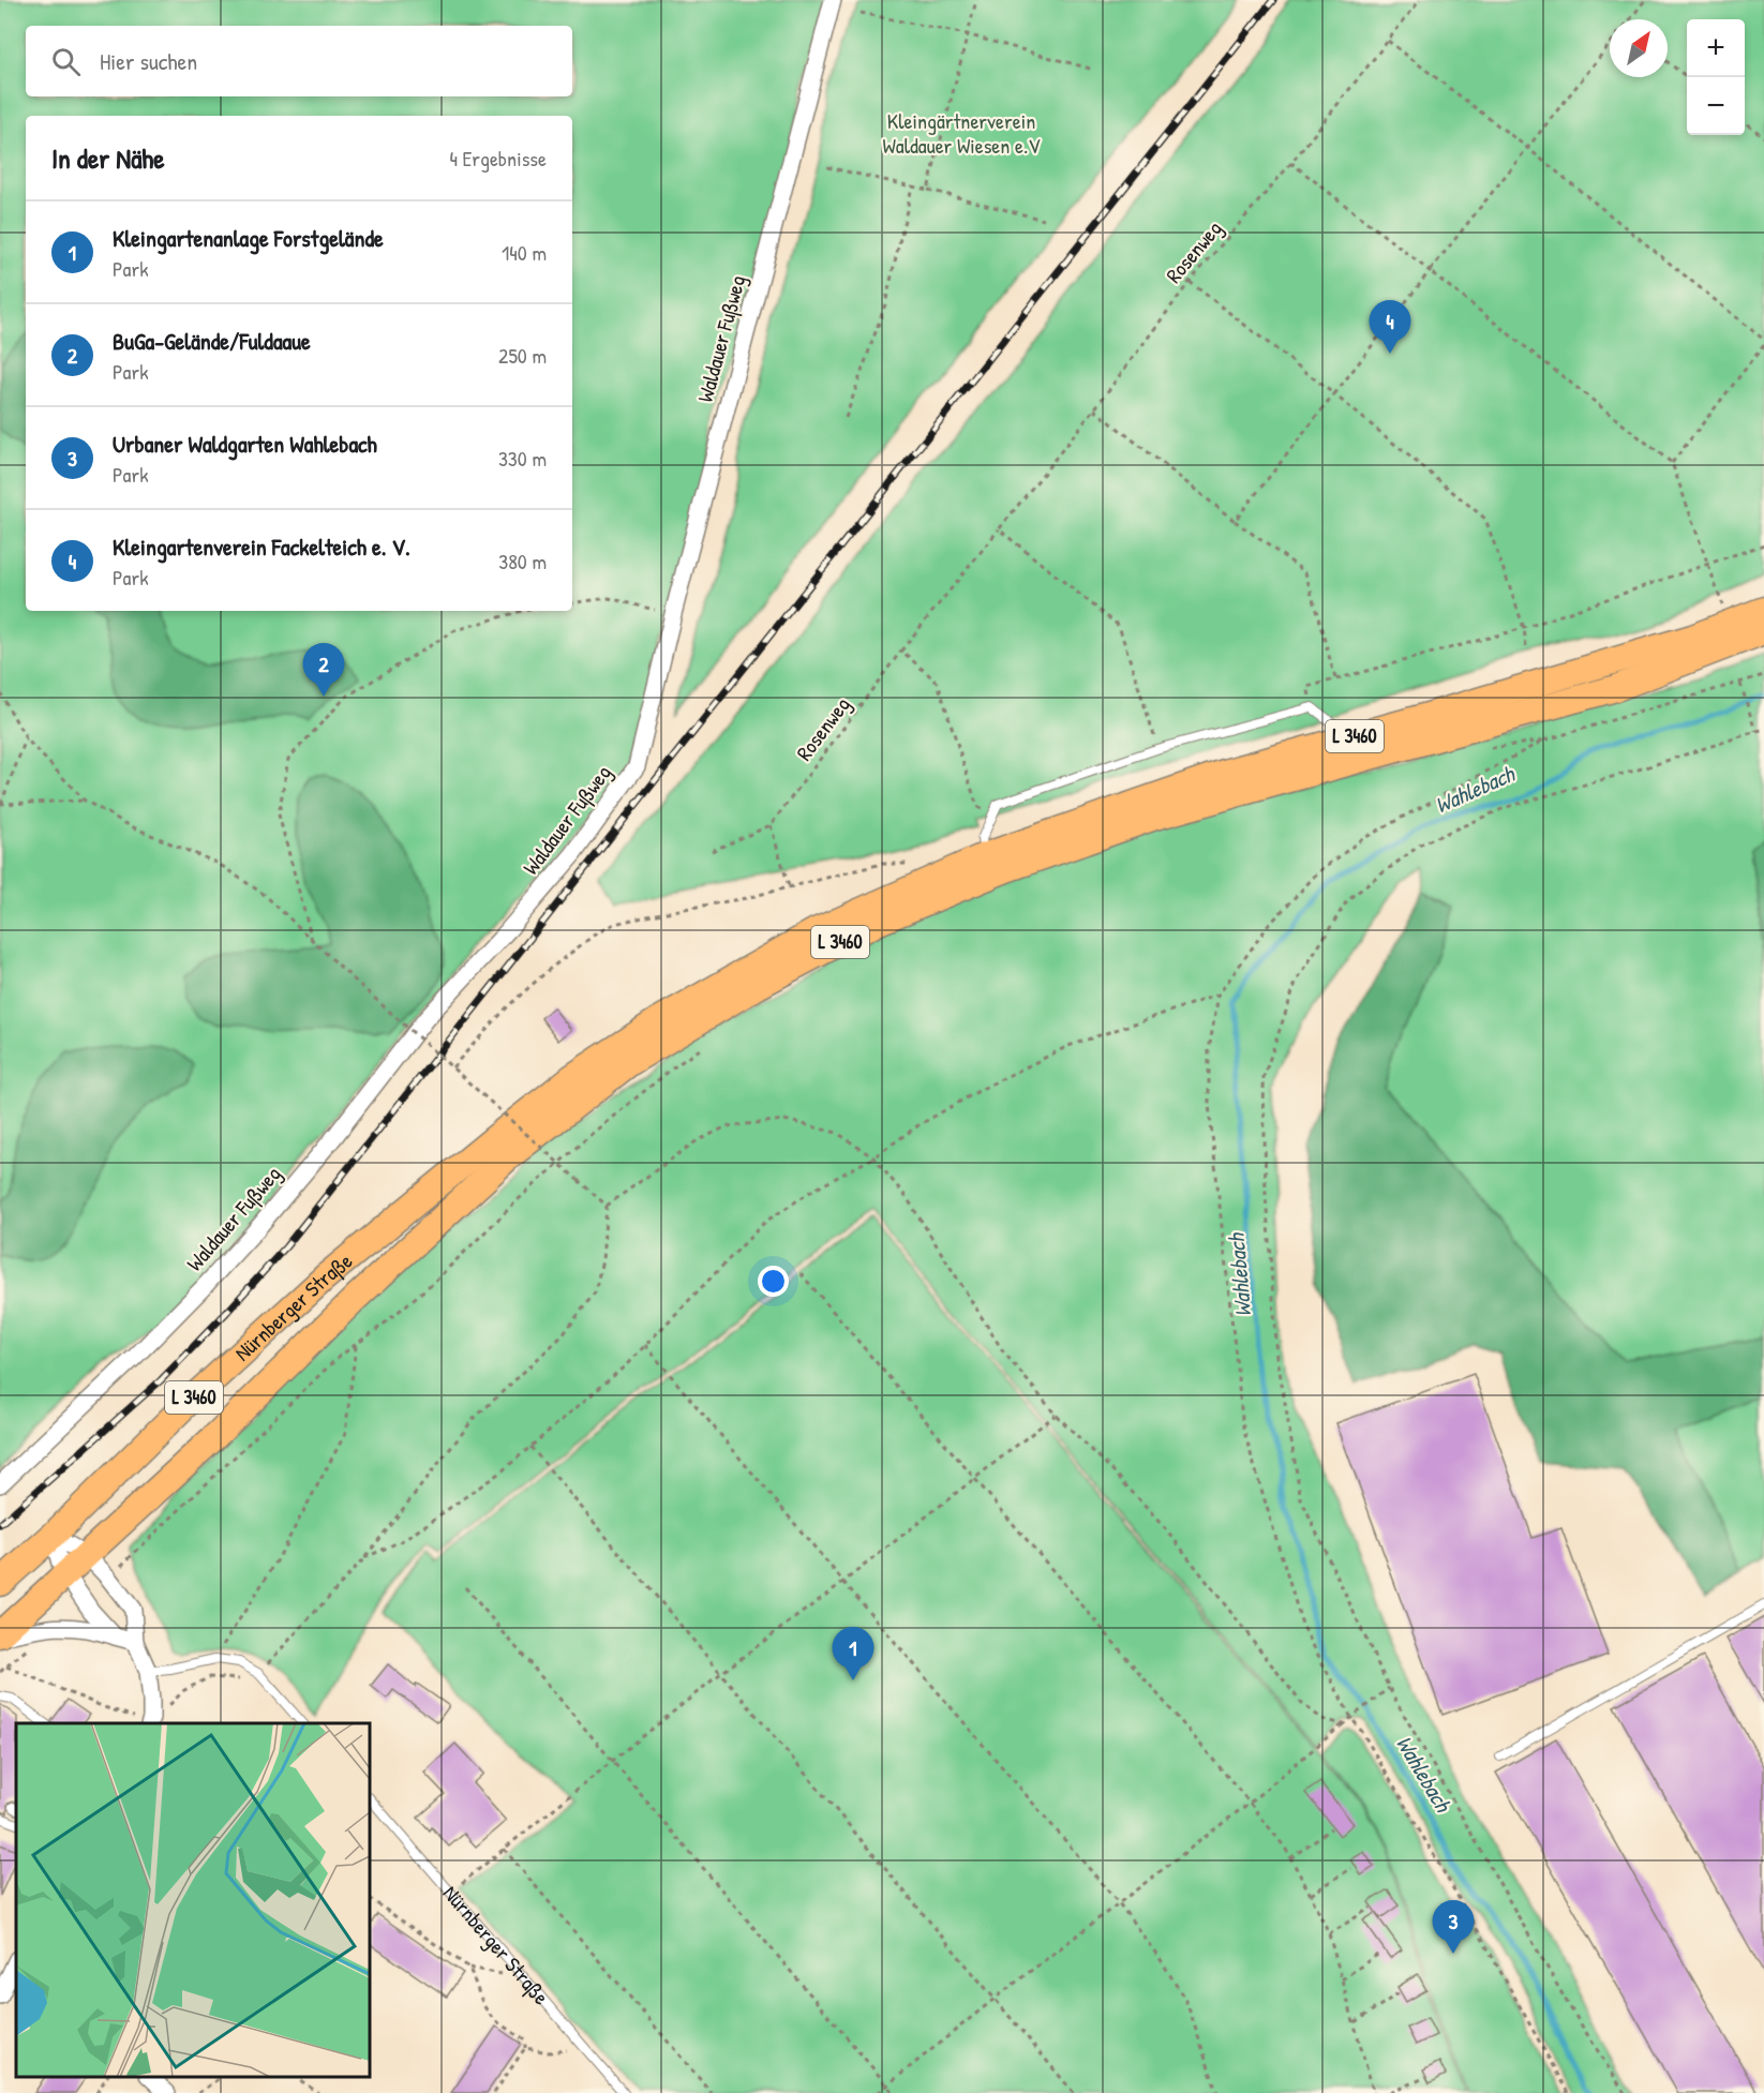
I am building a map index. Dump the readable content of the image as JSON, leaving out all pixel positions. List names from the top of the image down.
{
  "streets": {
    "main road": ["L 3460", "Nürnberger Straße"],
    "street": ["Waldauer Fußweg"],
    "path": ["Rosenweg"]
  },
  "crossings": [
    ["L 3460", "Nürnberger Straße"]
  ],
  "water": ["Wahlebach"],
  "parks": ["Kleingärtnerverein Waldauer Wiesen e.V"],
  "north": "top right",
  "page": {
    "map_buttons": ["+", "−"],
    "search": "Hier suchen",
    "heading": ["In der Nähe", "4 Ergebnisse"],
    "list": [
      {
        "mark": "1",
        "name": "Kleingartenanlage Forstgelände",
        "note": "Park",
        "value": "140 m"
      },
      {
        "mark": "2",
        "name": "BuGa-Gelände/Fuldaaue",
        "note": "Park",
        "value": "250 m"
      },
      {
        "mark": "3",
        "name": "Urbaner Waldgarten Wahlebach",
        "note": "Park",
        "value": "330 m"
      },
      {
        "mark": "4",
        "name": "Kleingartenverein Fackelteich e. V.",
        "note": "Park",
        "value": "380 m"
      }
    ],
    "pins": [
      "4",
      "2",
      "1",
      "3"
    ]
  }
}
